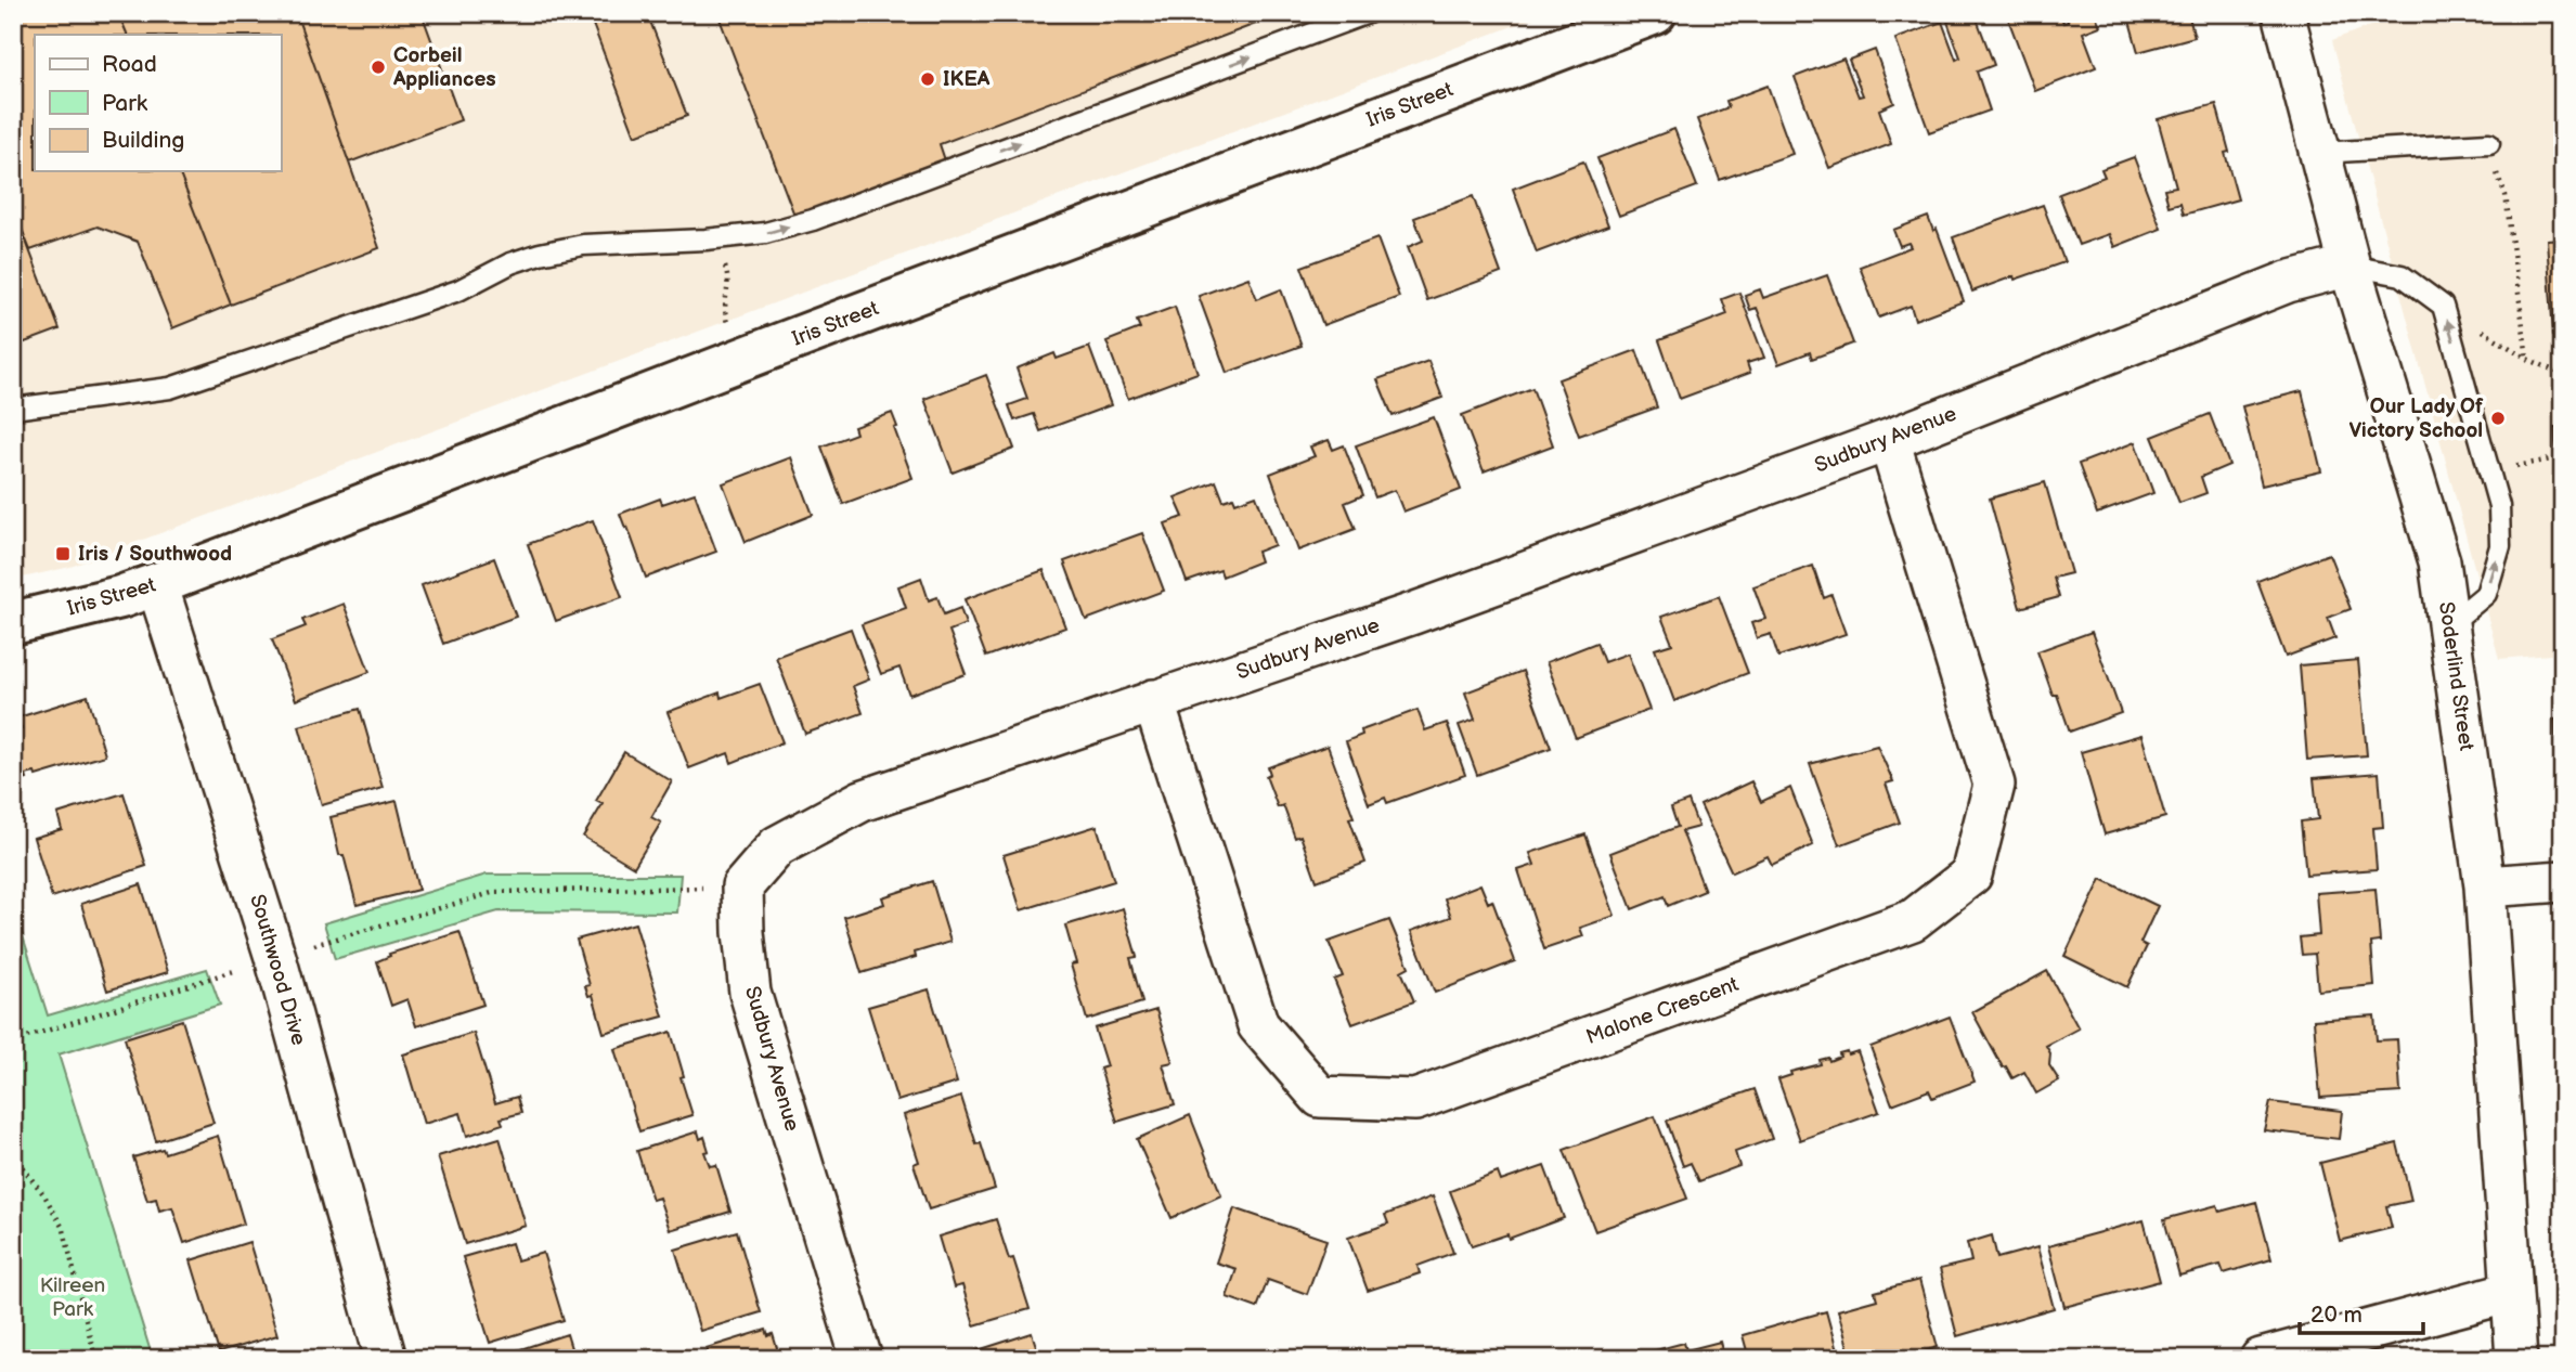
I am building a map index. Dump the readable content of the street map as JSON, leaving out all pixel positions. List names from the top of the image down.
{
  "streets": {
    "street": [
      "Iris Street",
      "Sudbury Avenue",
      "Soderlind Street",
      "Southwood Drive",
      "Malone Crescent"
    ]
  },
  "crossings": [
    ["Iris Street", "Southwood Drive"],
    ["Sudbury Avenue", "Soderlind Street"],
    ["Sudbury Avenue", "Malone Crescent"]
  ],
  "parks": ["Kilreen Park"],
  "places": {
    "other": ["Corbeil Appliances", "IKEA", "Our Lady Of Victory School"],
    "transit": ["Iris / Southwood"]
  },
  "legend": ["Road", "Park", "Building"],
  "scale_bar": "20 m"
}
